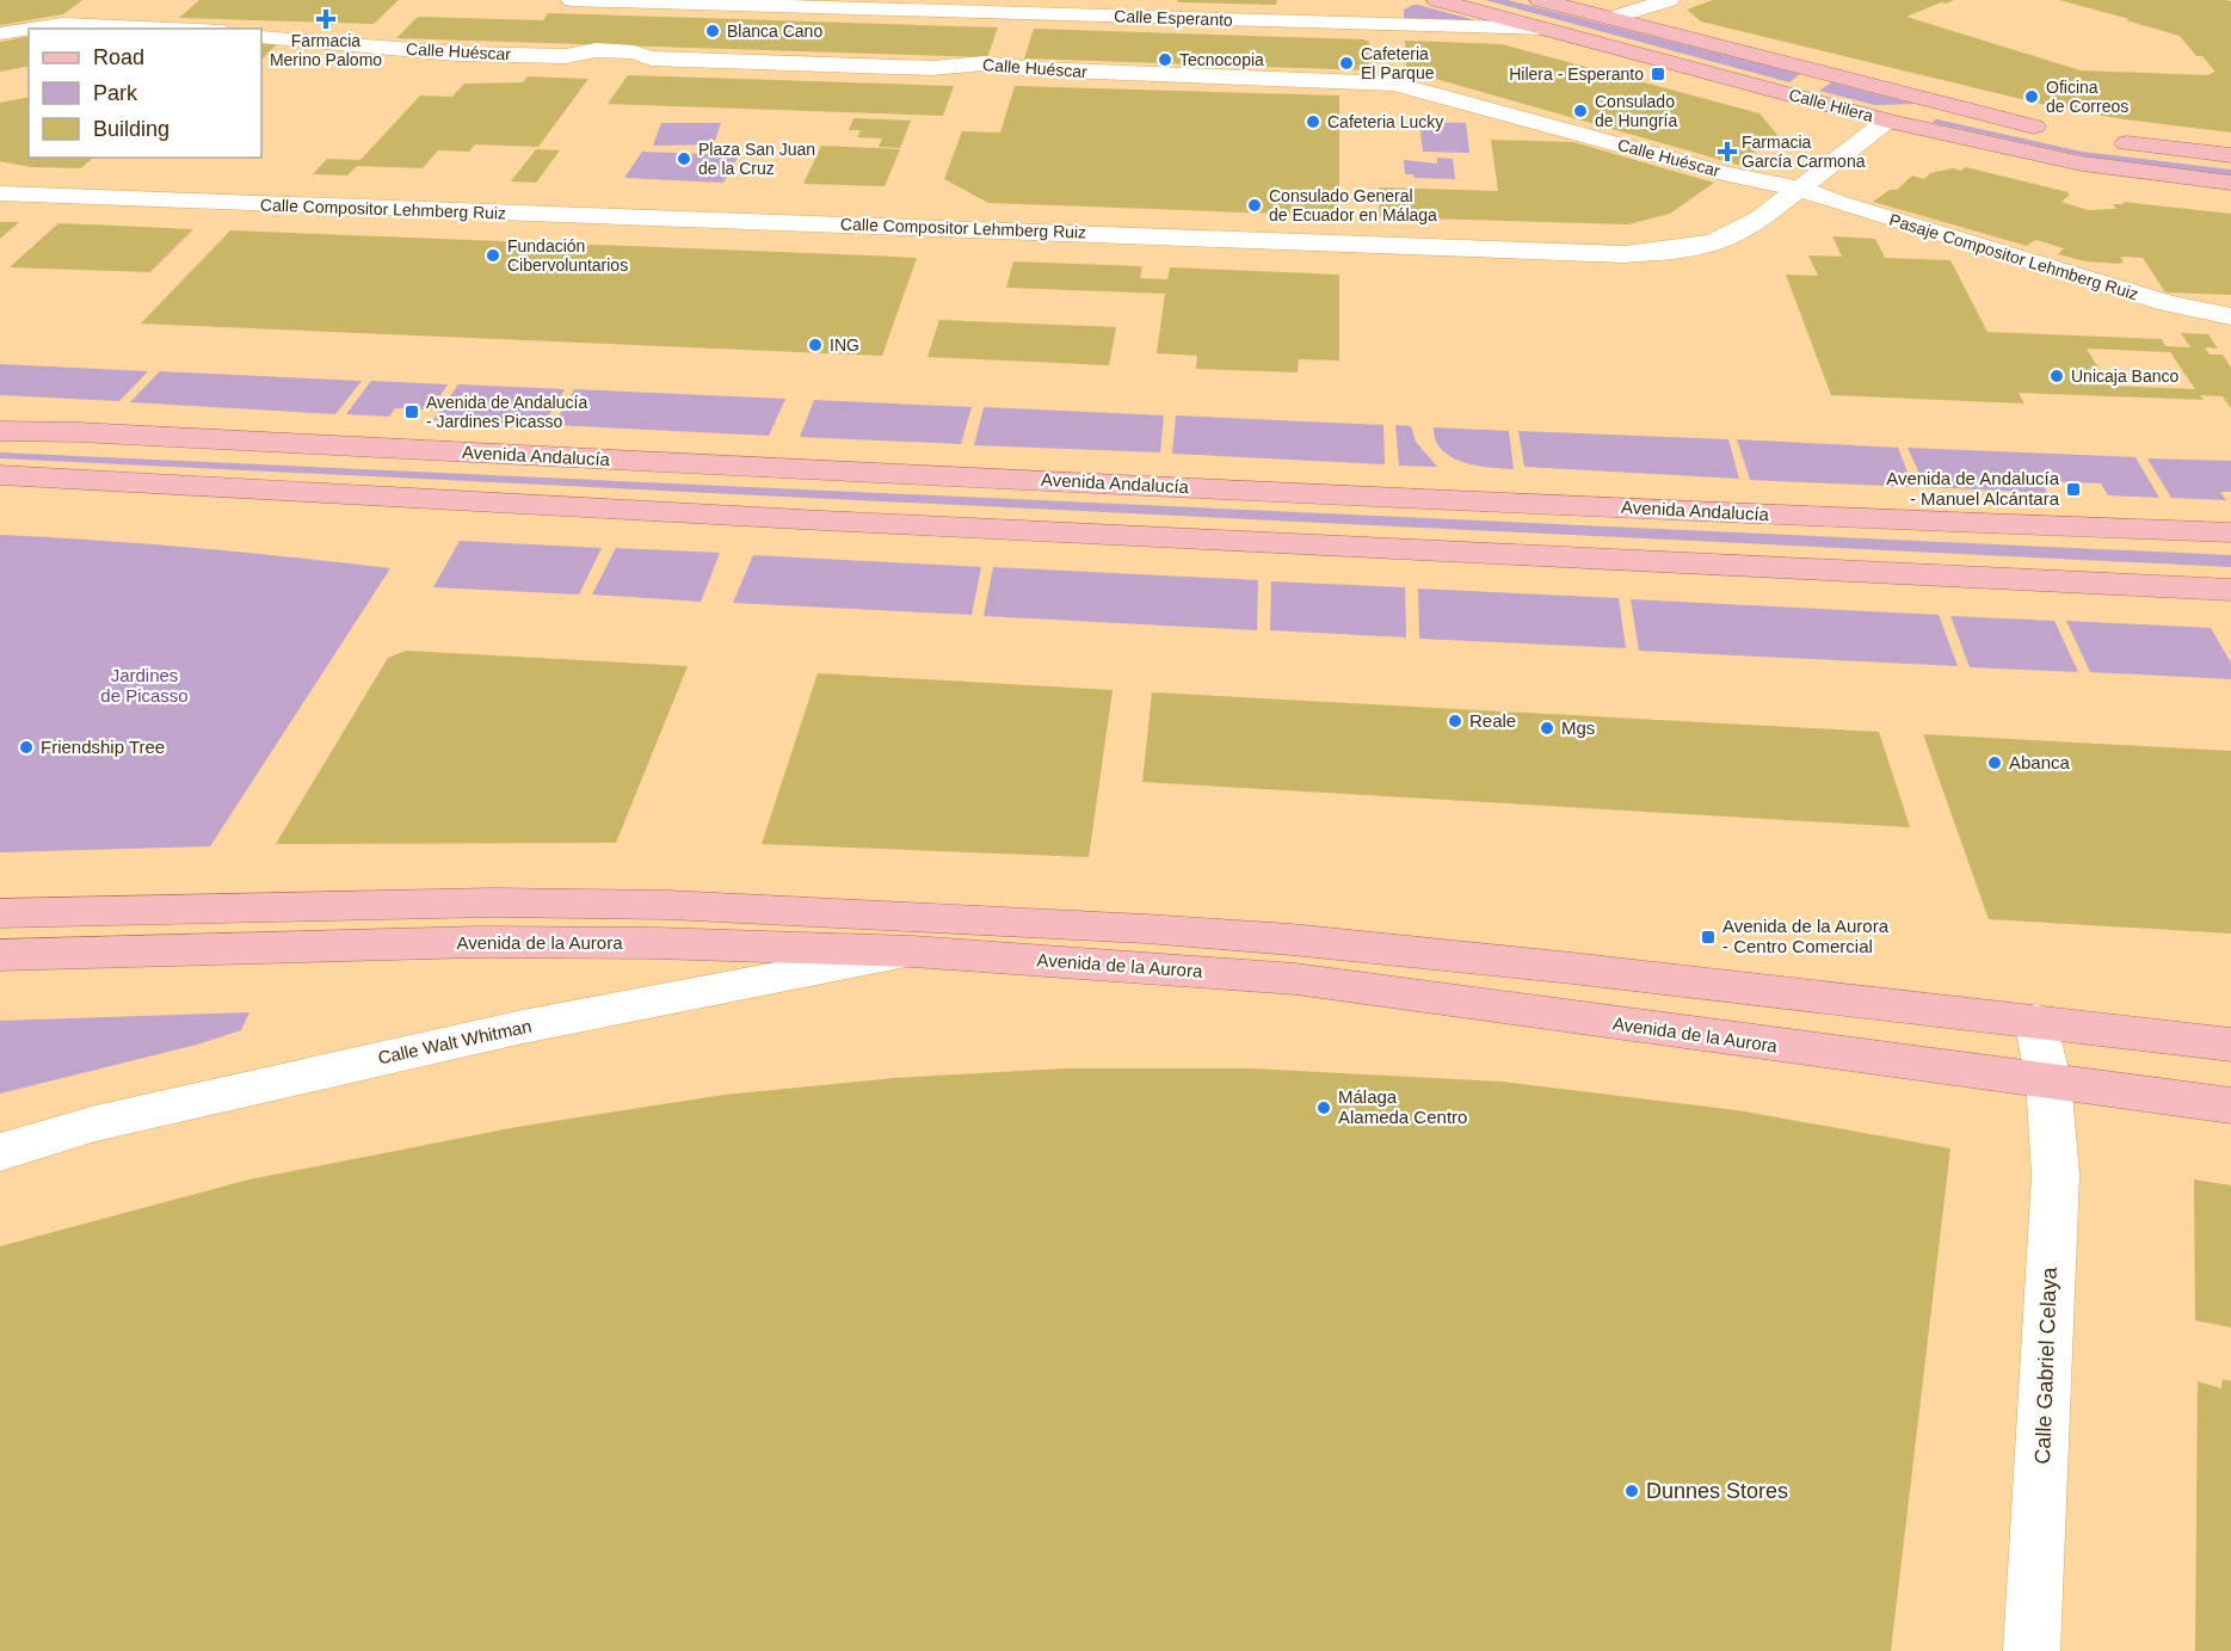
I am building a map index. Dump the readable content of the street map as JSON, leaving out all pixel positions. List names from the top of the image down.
{
  "streets": {
    "main road": ["Calle Hilera", "Avenida Andalucía", "Avenida de la Aurora"],
    "street": [
      "Calle Esperanto",
      "Calle Huéscar",
      "Calle Compositor Lehmberg Ruiz",
      "Pasaje Compositor Lehmberg Ruiz",
      "Calle Walt Whitman",
      "Calle Gabriel Celaya"
    ]
  },
  "crossings": [
    ["Calle Esperanto", "Calle Hilera"],
    ["Calle Huéscar", "Calle Compositor Lehmberg Ruiz"],
    ["Calle Huéscar", "Pasaje Compositor Lehmberg Ruiz"],
    ["Calle Hilera", "Calle Compositor Lehmberg Ruiz"],
    ["Calle Compositor Lehmberg Ruiz", "Pasaje Compositor Lehmberg Ruiz"],
    ["Avenida de la Aurora", "Calle Walt Whitman"],
    ["Avenida de la Aurora", "Calle Gabriel Celaya"]
  ],
  "parks": ["Jardines de Picasso"],
  "places": {
    "health": ["Farmacia Merino Palomo", "Farmacia García Carmona"],
    "other": [
      "Blanca Cano",
      "Tecnocopia",
      "Cafeteria El Parque",
      "Oficina de Correos",
      "Consulado de Hungría",
      "Cafeteria Lucky",
      "Plaza San Juan de la Cruz",
      "Consulado General de Ecuador en Málaga",
      "Fundación Cibervoluntarios",
      "ING",
      "Unicaja Banco",
      "Reale",
      "Mgs",
      "Friendship Tree",
      "Abanca",
      "Málaga Alameda Centro",
      "Dunnes Stores"
    ],
    "transit": [
      "Hilera - Esperanto",
      "Avenida de Andalucía - Jardines Picasso",
      "Avenida de Andalucía - Manuel Alcántara",
      "Avenida de la Aurora - Centro Comercial"
    ]
  },
  "legend": ["Road", "Park", "Building"]
}
